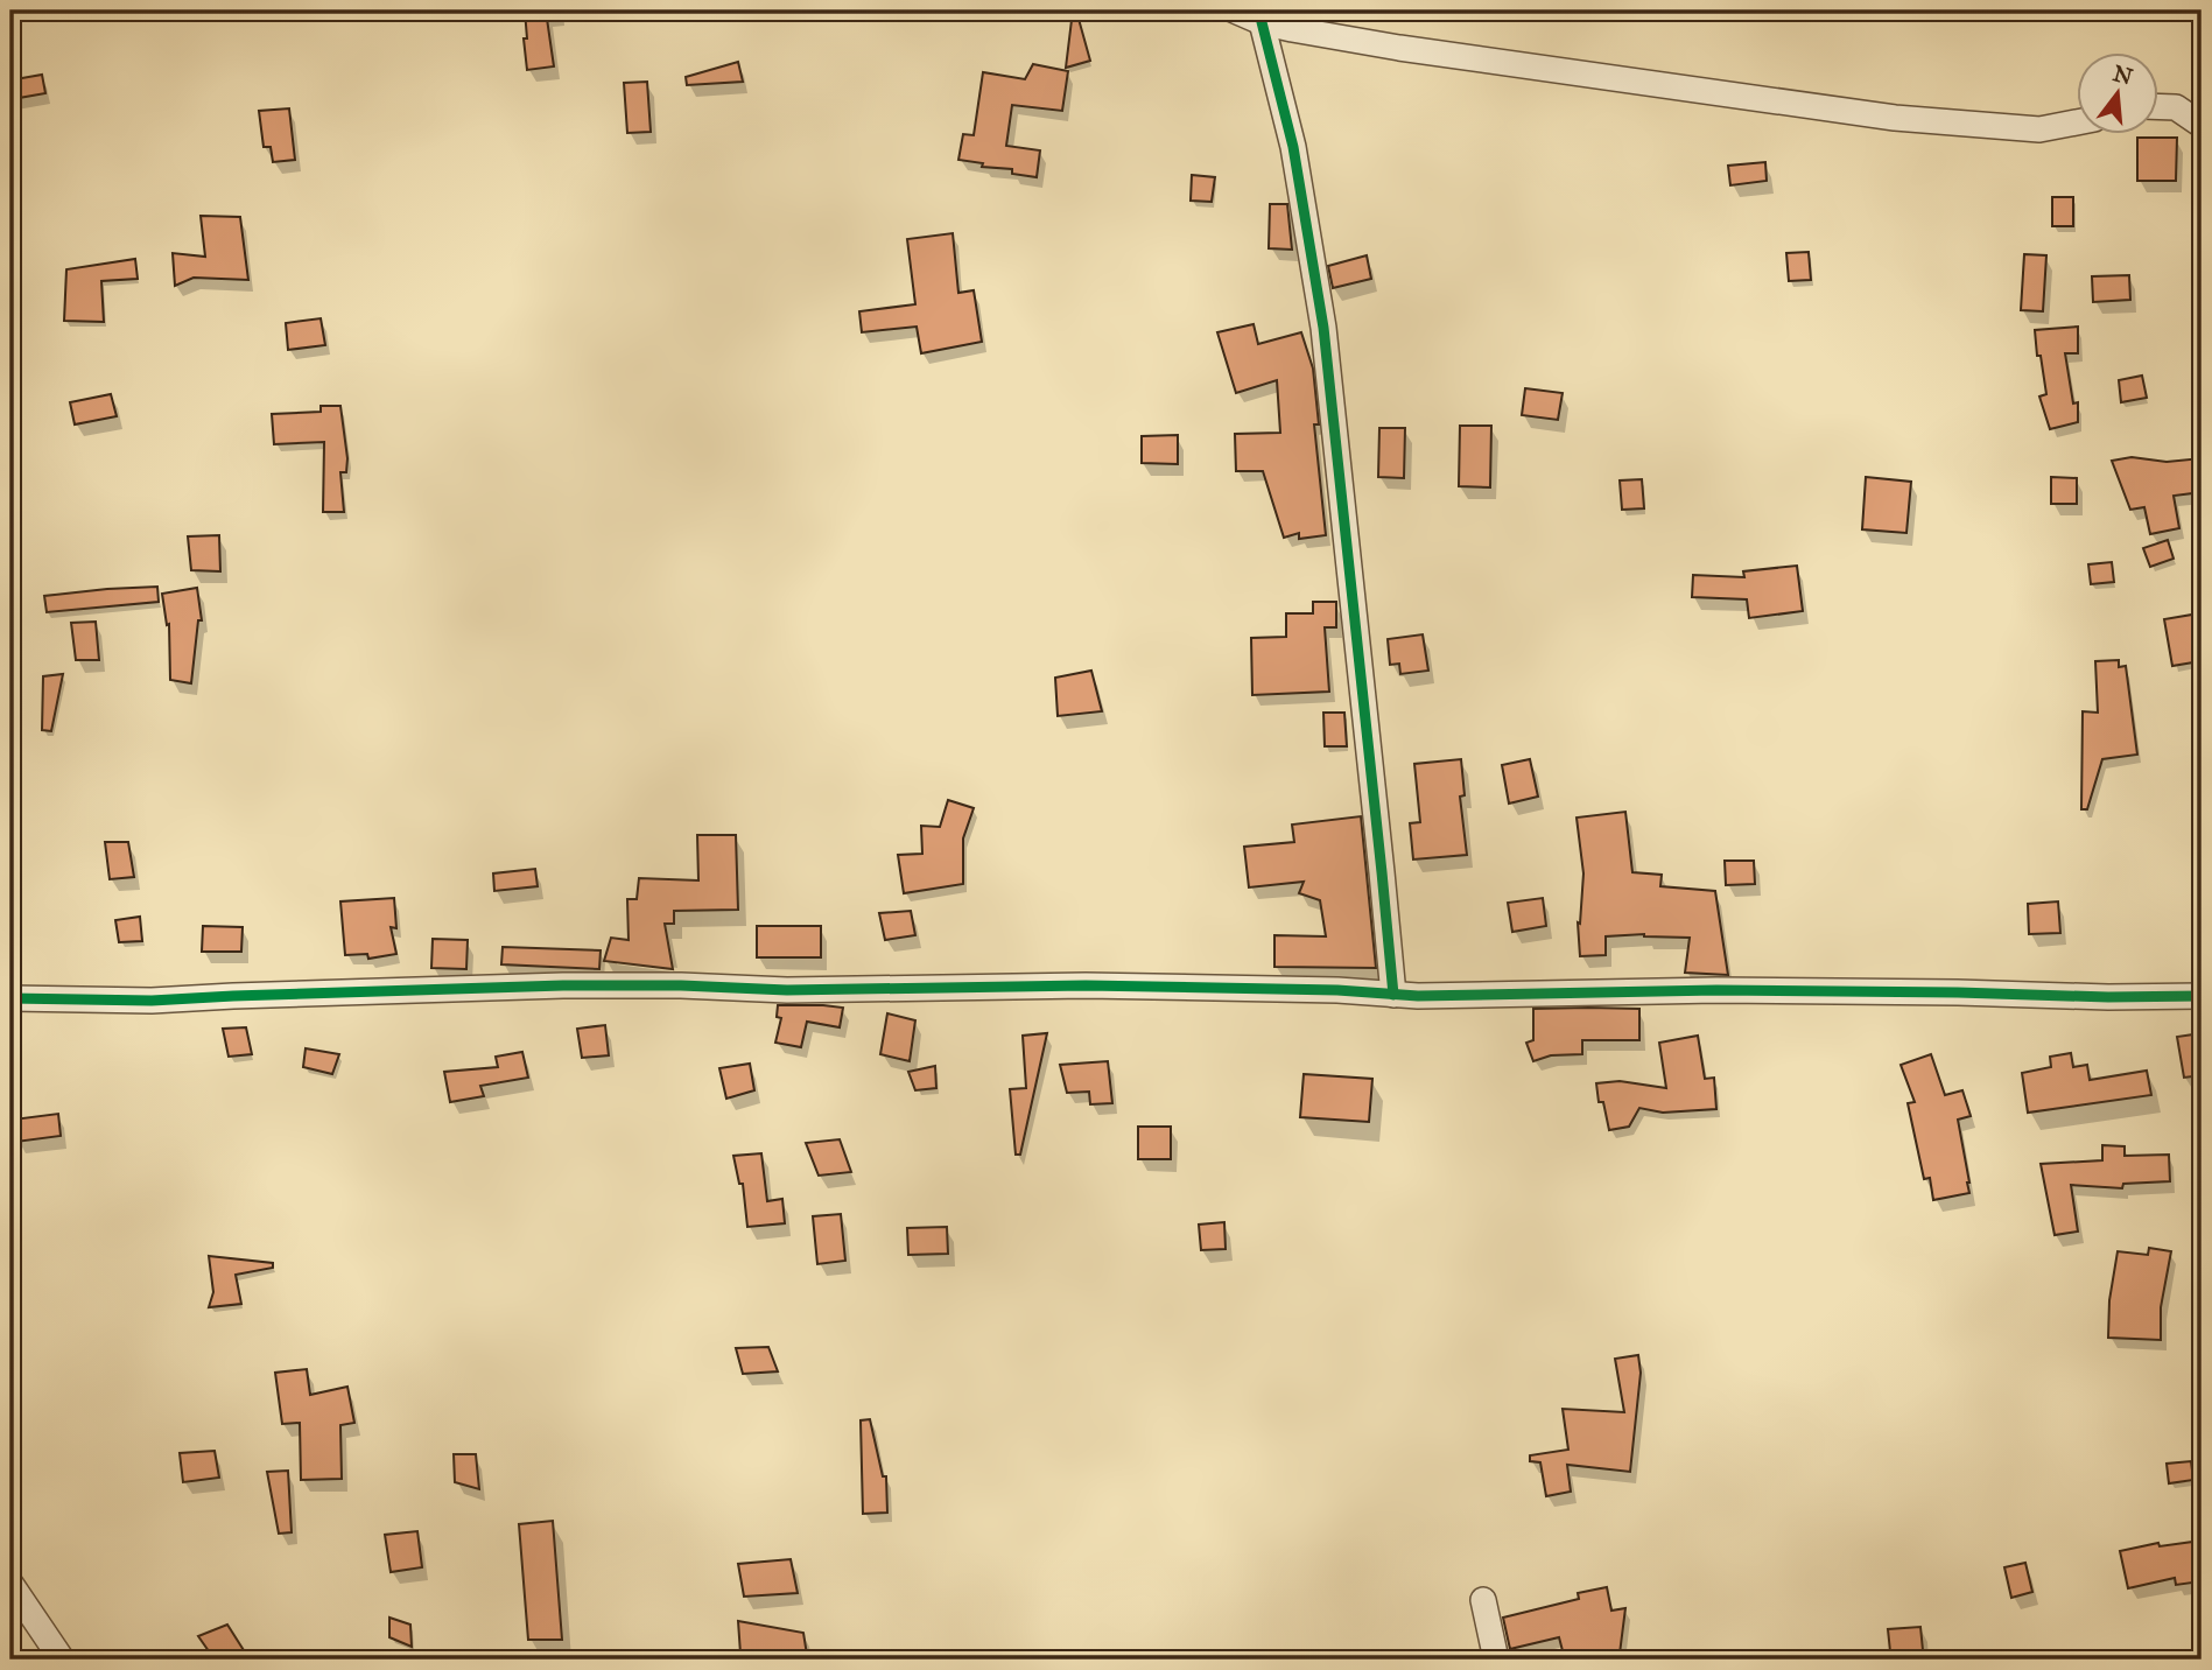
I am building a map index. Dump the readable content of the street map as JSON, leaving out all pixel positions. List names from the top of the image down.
{
  "north": "top"
}
